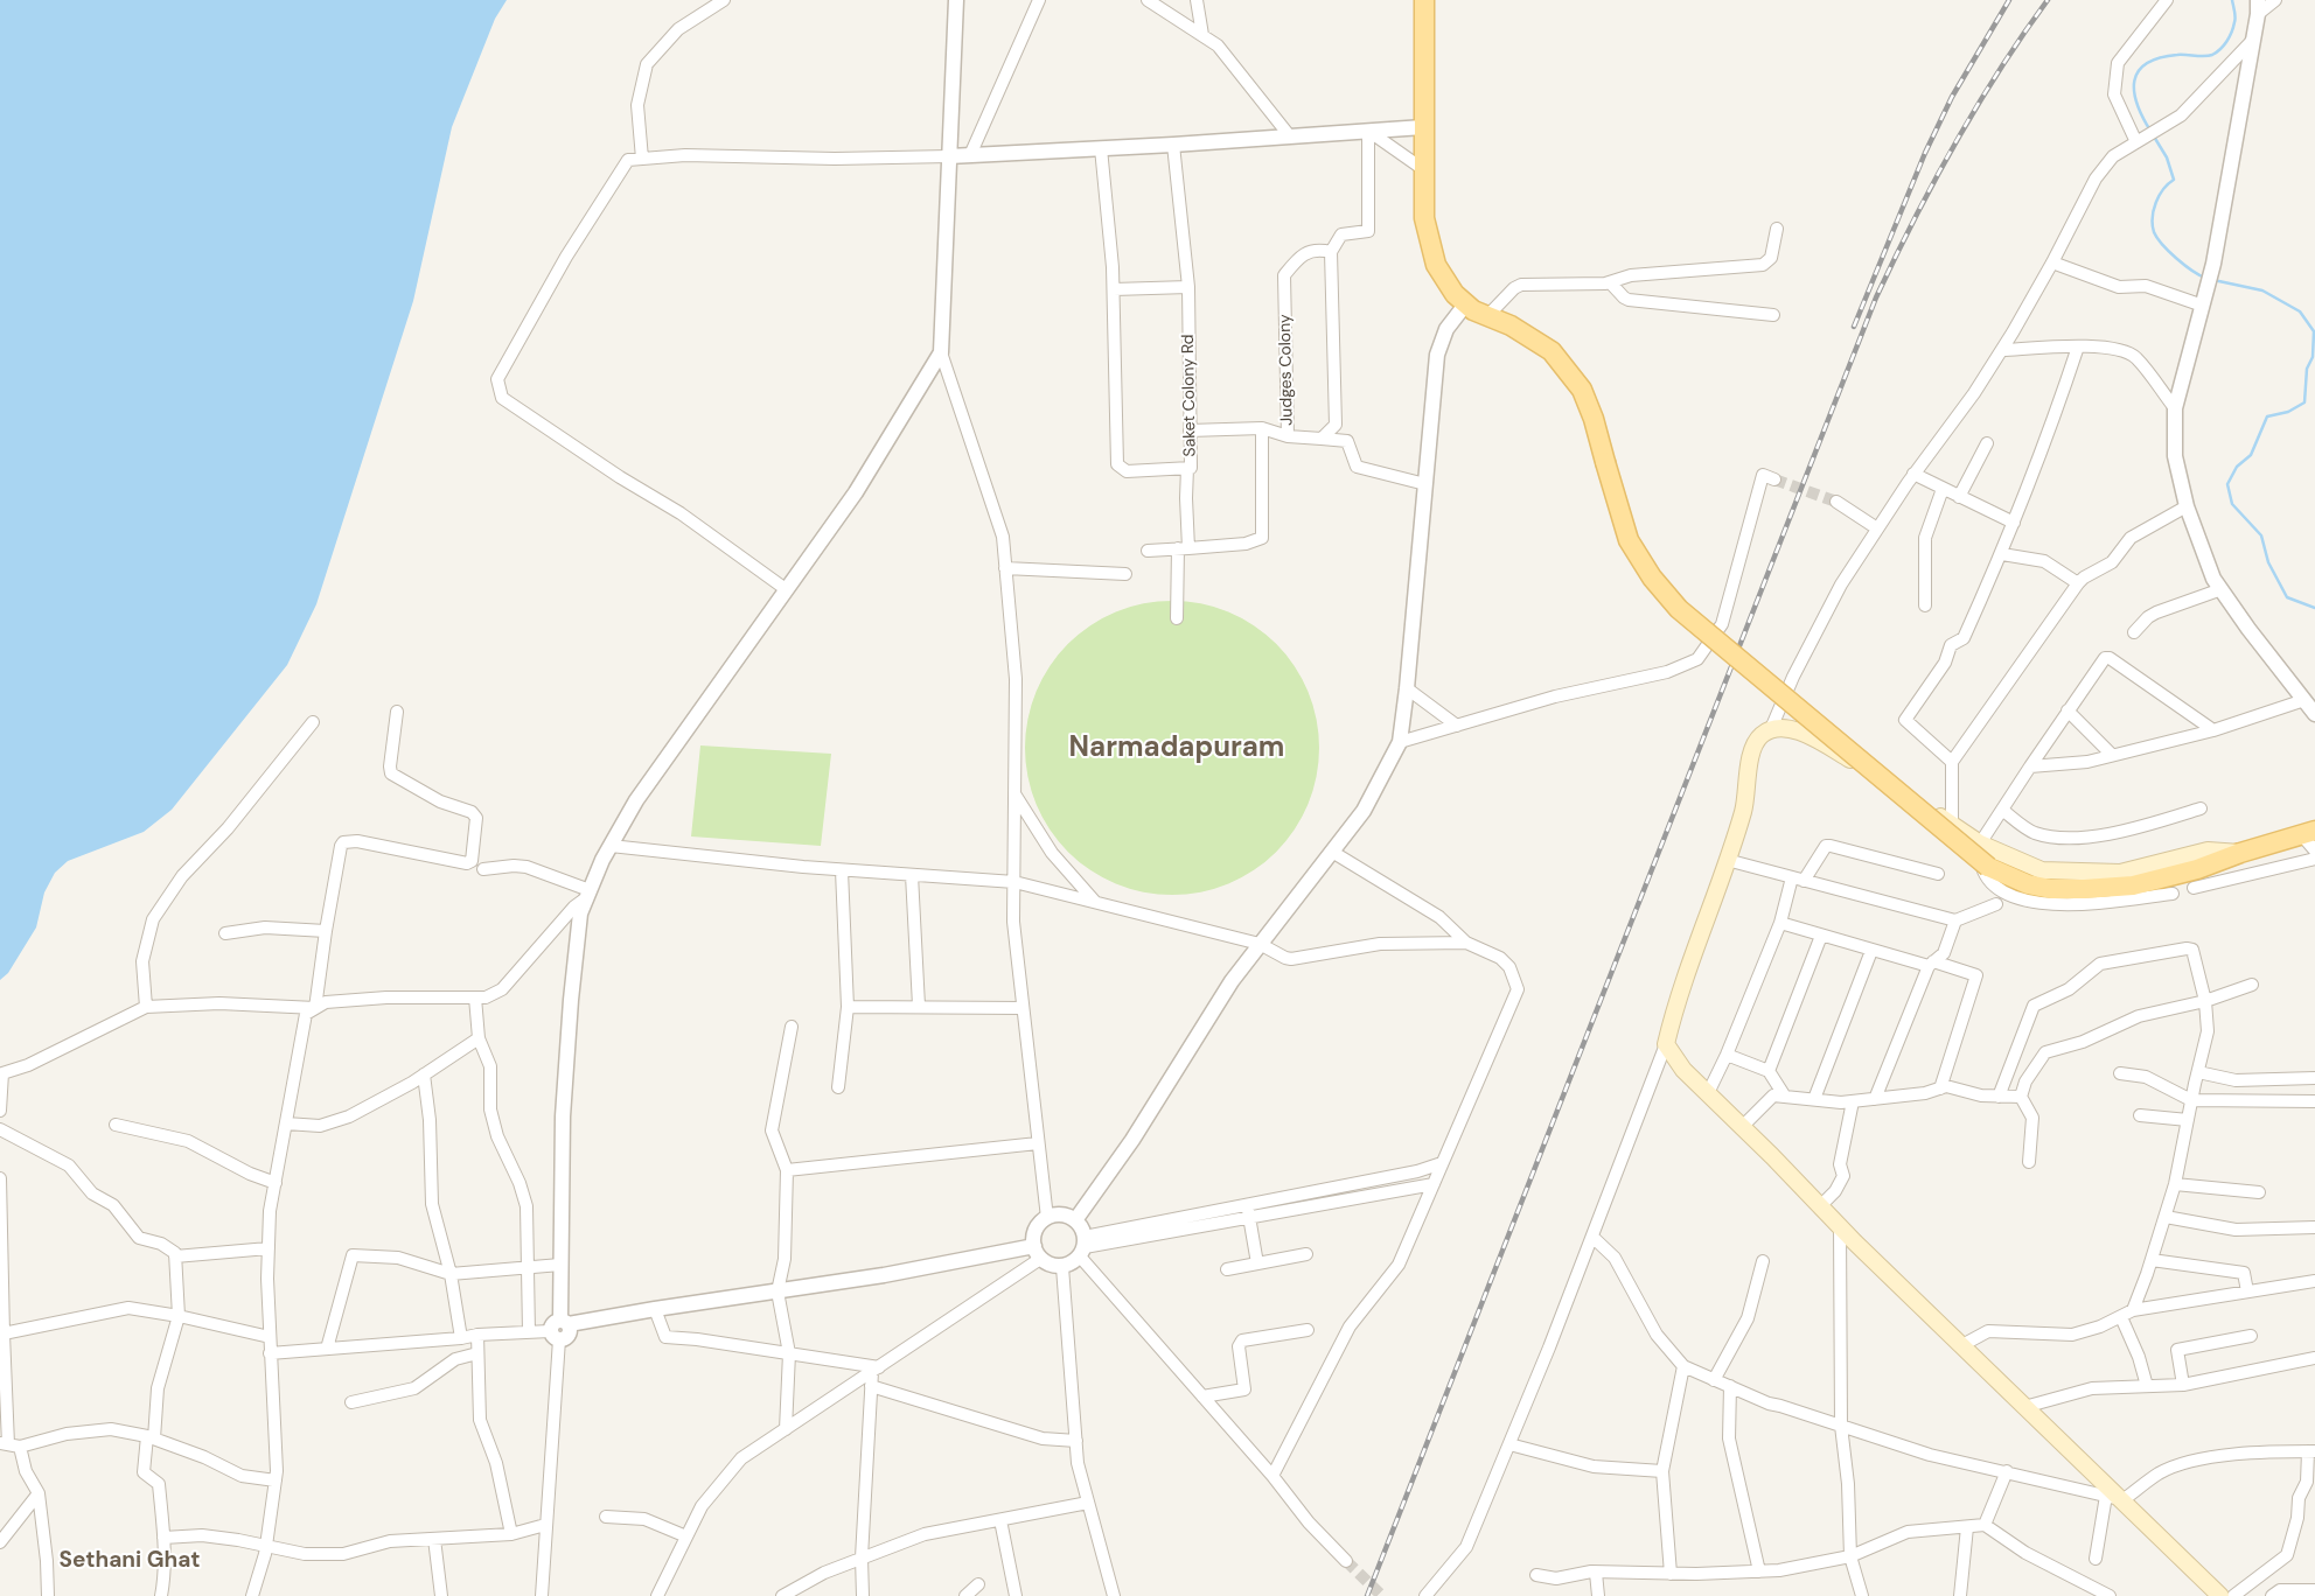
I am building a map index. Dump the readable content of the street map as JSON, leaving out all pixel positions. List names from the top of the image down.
{
  "streets": {
    "street": ["Judges Colony", "Saket Colony Rd"]
  },
  "districts": ["Narmadapuram", "Sethani Ghat"]
}
